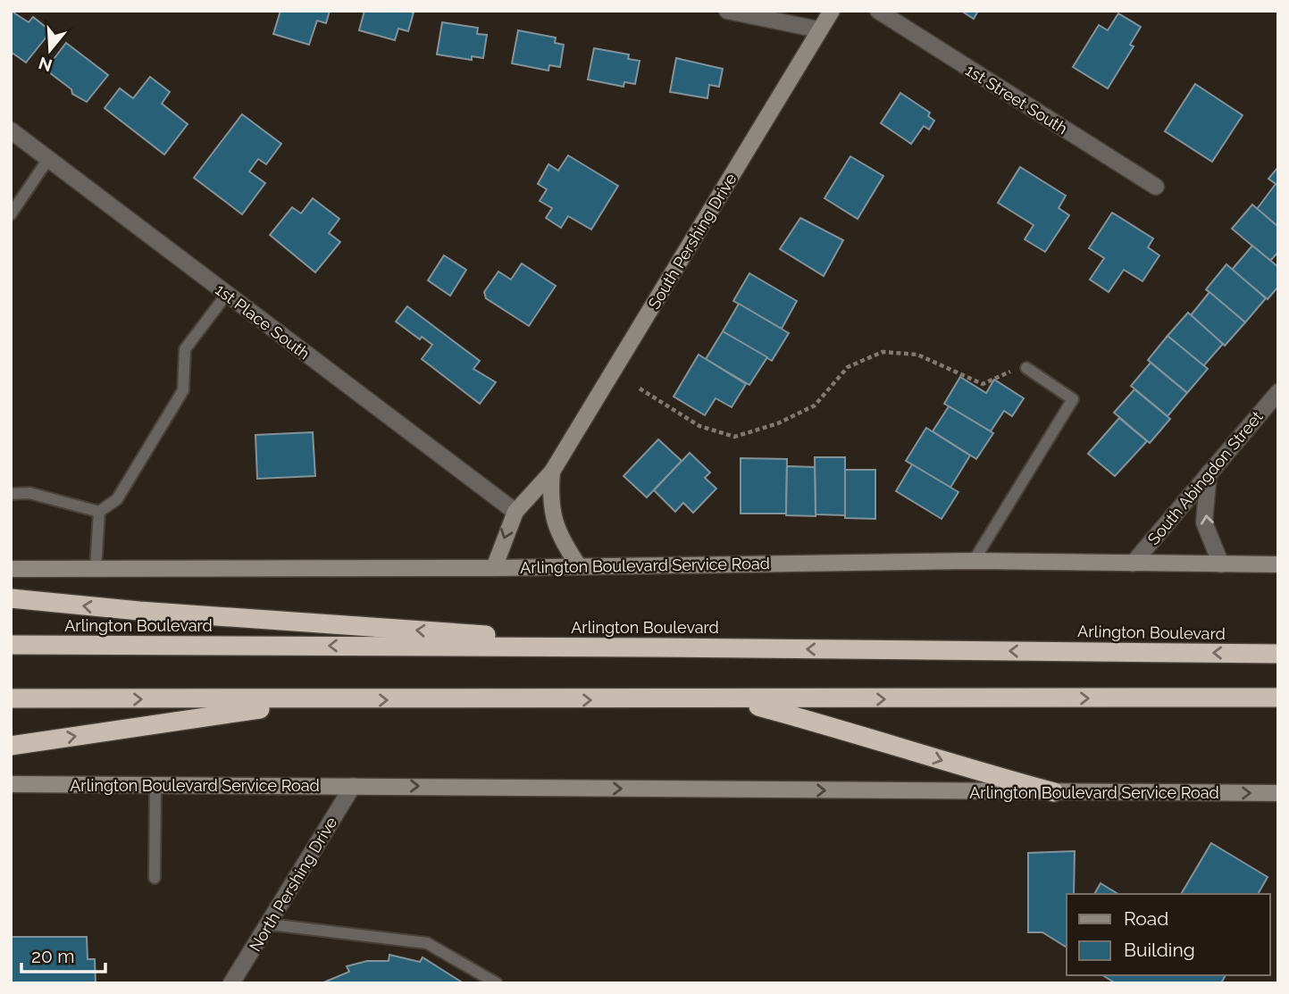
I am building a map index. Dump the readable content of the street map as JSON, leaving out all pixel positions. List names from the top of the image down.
{
  "streets": {
    "highway": ["Arlington Boulevard"],
    "street": [
      "1st Street South",
      "South Pershing Drive",
      "1st Place South",
      "South Abingdon Street",
      "Arlington Boulevard Service Road",
      "North Pershing Drive"
    ]
  },
  "crossings": [
    ["South Pershing Drive", "1st Place South"],
    ["South Pershing Drive", "Arlington Boulevard Service Road"],
    ["South Abingdon Street", "Arlington Boulevard Service Road"],
    ["Arlington Boulevard Service Road", "North Pershing Drive"]
  ],
  "one_way": ["Arlington Boulevard Service Road"],
  "legend": ["Road", "Building"],
  "scale_bar": "20 m",
  "north": "bottom"
}
